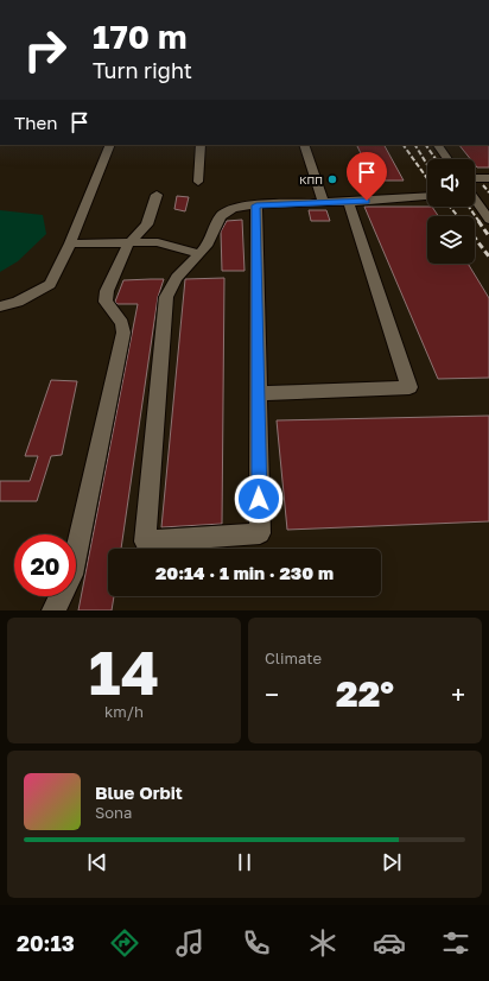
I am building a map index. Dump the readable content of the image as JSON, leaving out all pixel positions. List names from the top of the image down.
{
  "places": ["КПП"],
  "page": {
    "turn": ["170 m", "Turn right"],
    "then": "Then",
    "limit": "20",
    "trip": "20:14 · 1 min · 230 m",
    "tile": [
      ["14", "km/h"],
      "Climate"
    ],
    "heat": ["−", "22°", "+"],
    "song": ["Blue Orbit", "Sona"],
    "tabs": "20:13"
  }
}
